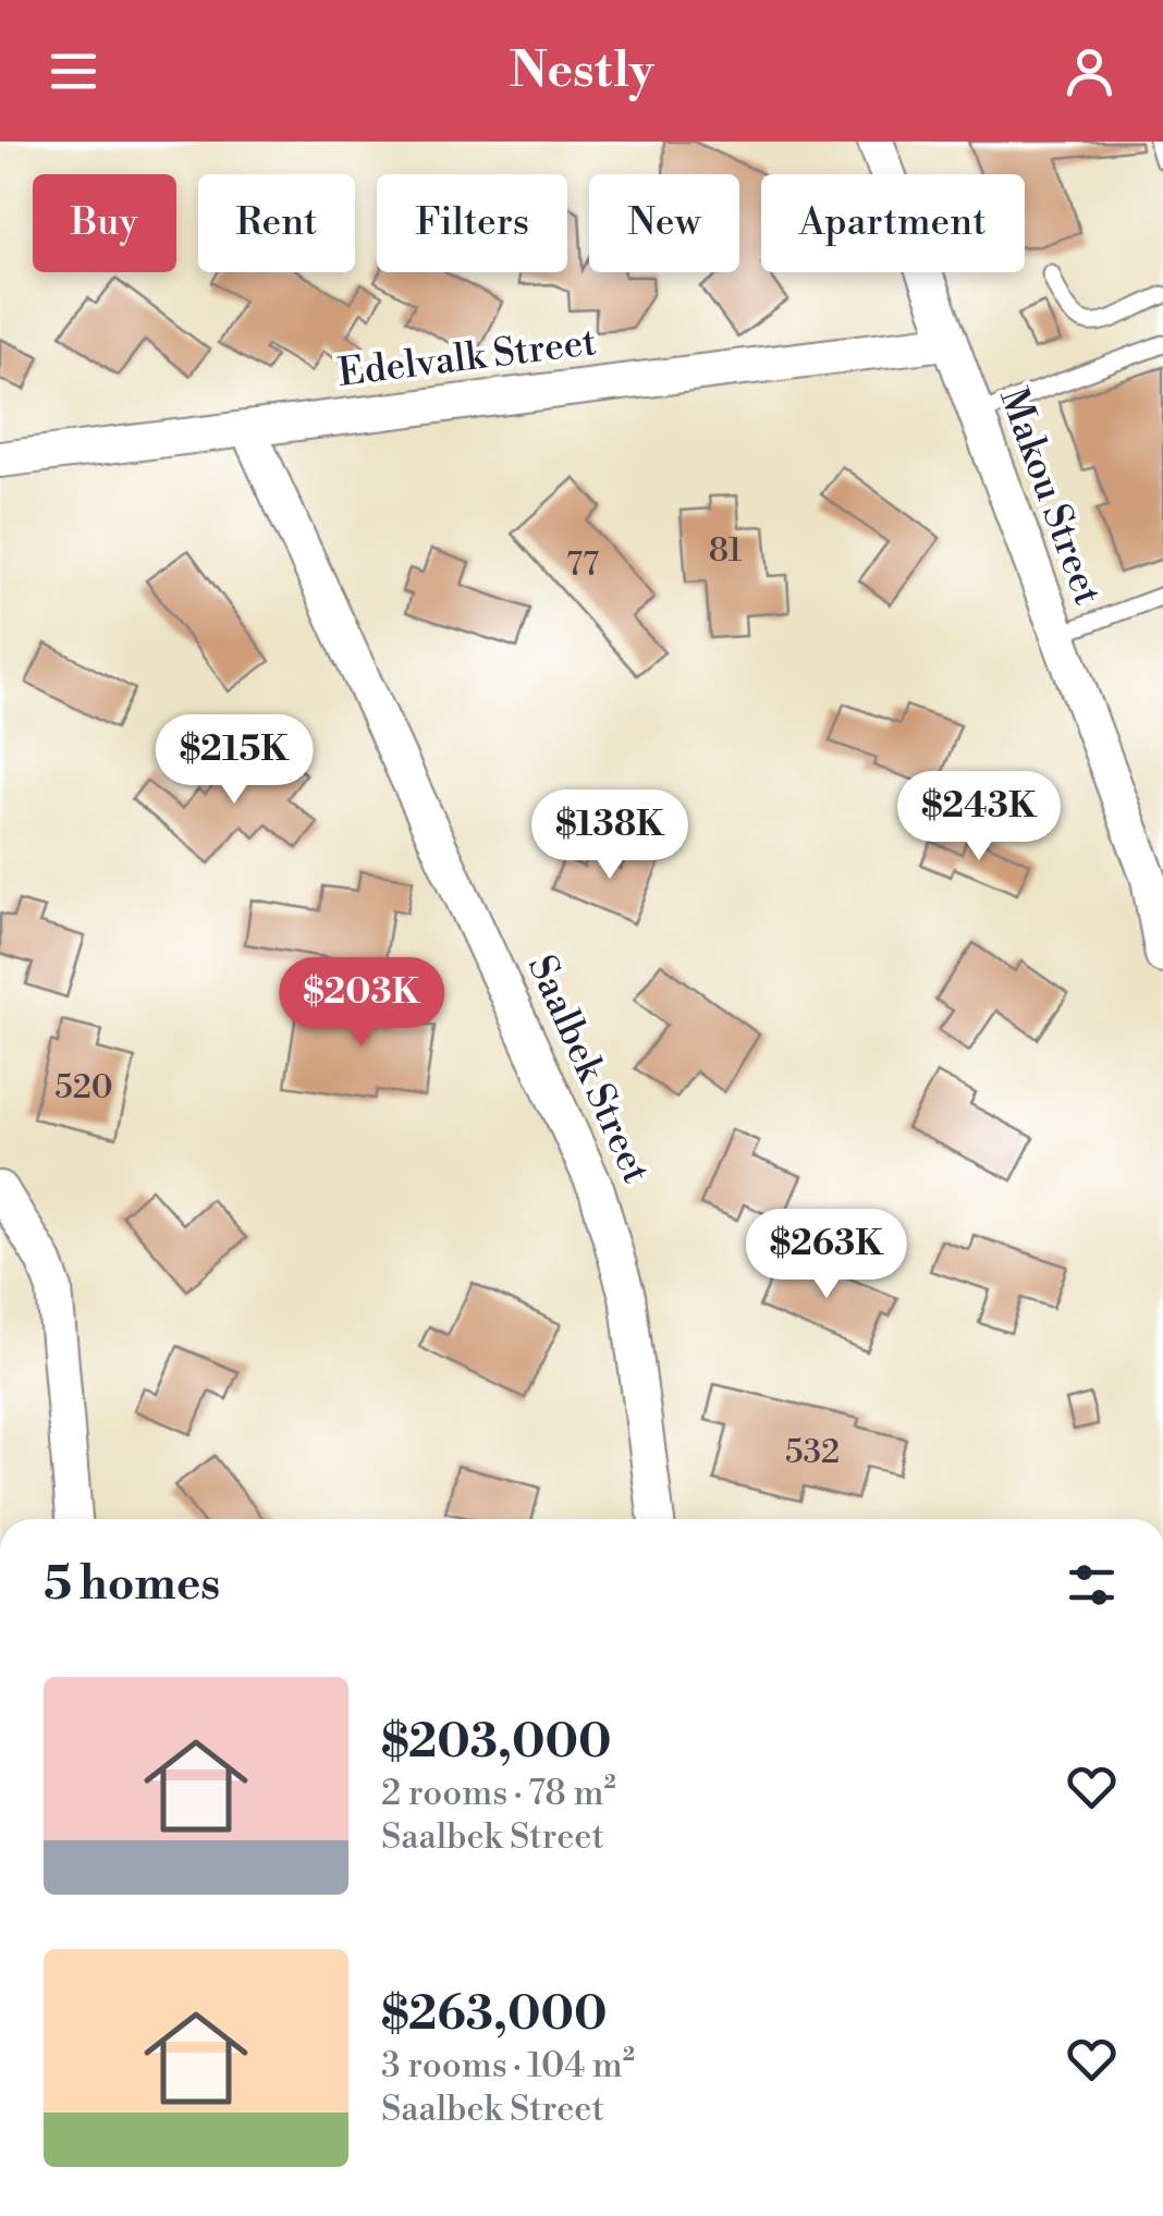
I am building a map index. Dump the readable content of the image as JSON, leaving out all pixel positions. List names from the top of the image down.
{
  "streets": {
    "street": ["Edelvalk Street", "Makou Street", "Saalbek Street"]
  },
  "crossings": [
    ["Edelvalk Street", "Makou Street"],
    ["Edelvalk Street", "Saalbek Street"]
  ],
  "house_numbers": [
    "81",
    "77",
    "520",
    "532"
  ],
  "page": {
    "header": "Nestly",
    "chip": [
      "Buy",
      "Rent",
      "Filters",
      "New",
      "Apartment"
    ],
    "price": [
      "$215K",
      "$243K",
      "$138K",
      "$203K",
      "$263K"
    ],
    "heading": "5 homes",
    "list": [
      {
        "name": "$203,000",
        "note": "2 rooms · 78 m² · Saalbek Street"
      },
      {
        "name": "$263,000",
        "note": "3 rooms · 104 m² · Saalbek Street"
      }
    ]
  }
}
